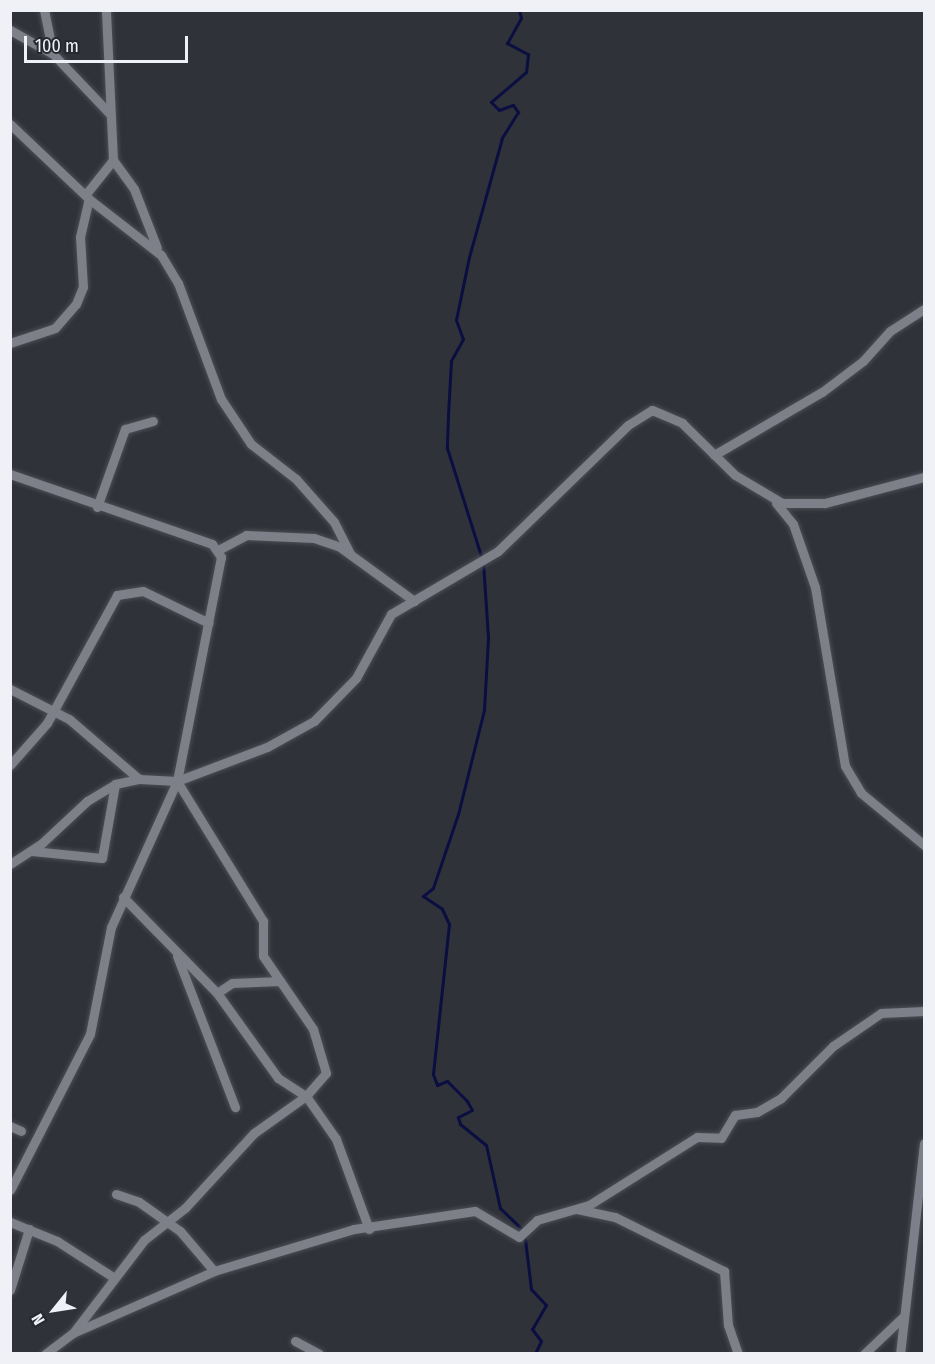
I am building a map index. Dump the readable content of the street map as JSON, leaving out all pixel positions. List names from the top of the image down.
{
  "scale_bar": "100 m",
  "north": "bottom left"
}
